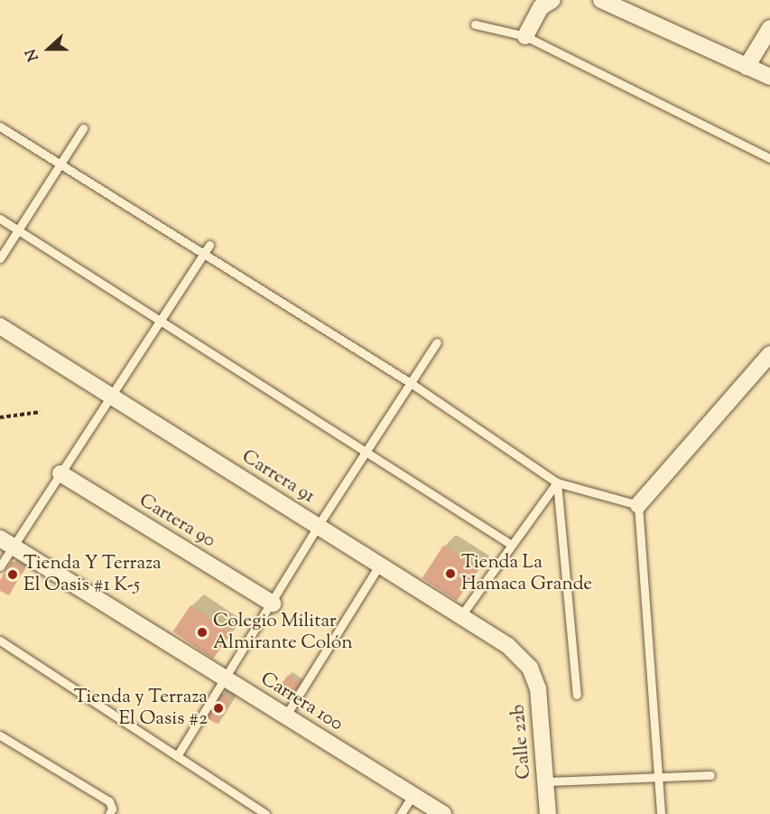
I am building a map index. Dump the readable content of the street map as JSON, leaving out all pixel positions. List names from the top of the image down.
{
  "streets": {
    "street": [
      "Carrera 91",
      "Cartera 90",
      "Carrera 100",
      "Calle 22b"
    ]
  },
  "crossings": [
    ["Carrera 91", "Calle 22b"]
  ],
  "places": [
    "Tienda La Hamaca Grande",
    "Tienda Y Terraza El Oasis #1 K-5",
    "Colegio Militar Almirante Colón",
    "Tienda y Terraza El Oasis #2"
  ],
  "north": "left"
}
